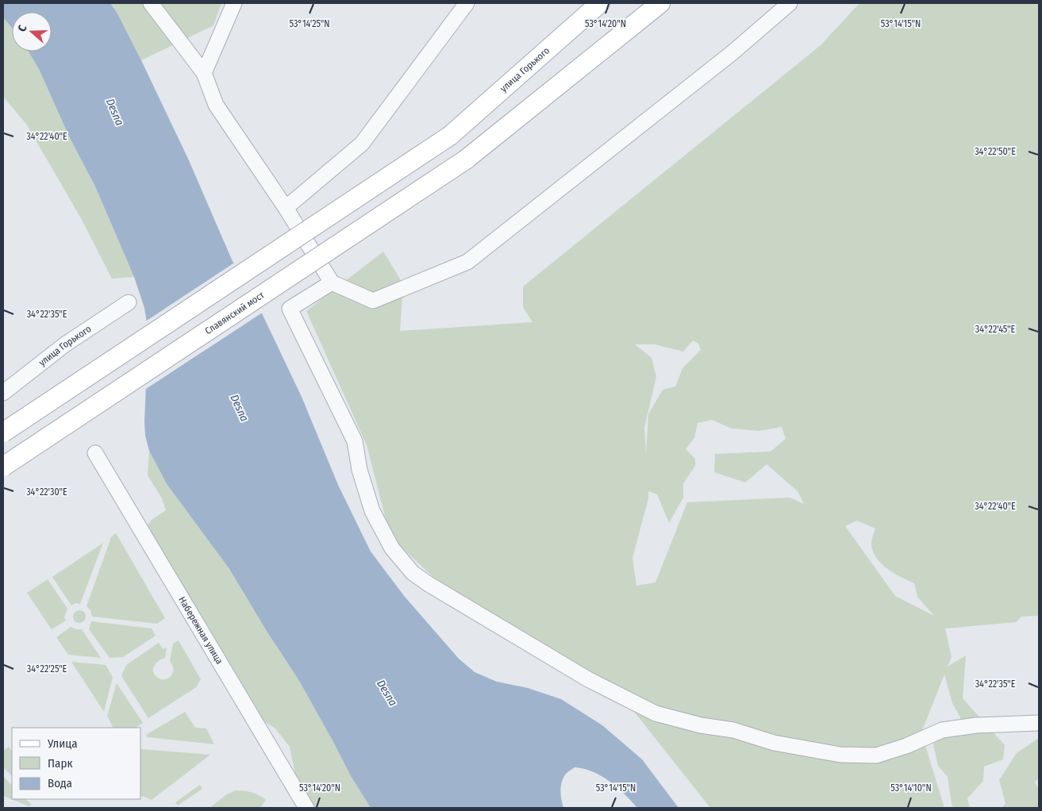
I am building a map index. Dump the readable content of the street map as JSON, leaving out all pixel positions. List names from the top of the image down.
{
  "streets": {
    "main road": ["улица Горького", "Славянский мост"],
    "street": ["Набережная улица"]
  },
  "water": ["Desna"],
  "legend": ["Улица", "Парк", "Вода"],
  "north": "left",
  "coordinates": [
    "53°14'25\"N",
    "53°14'20\"N",
    "53°14'15\"N",
    "34°22'40\"E",
    "34°22'50\"E",
    "34°22'35\"E",
    "34°22'45\"E",
    "34°22'30\"E",
    "34°22'25\"E",
    "53°14'10\"N"
  ]
}
